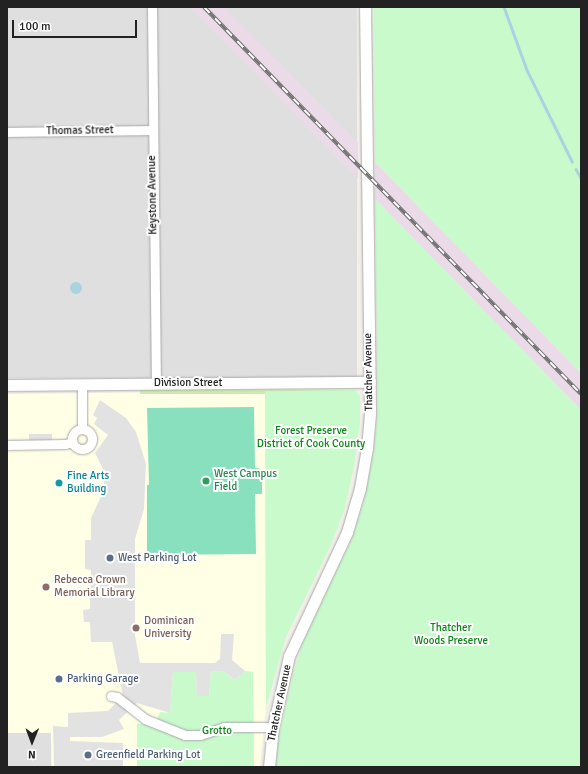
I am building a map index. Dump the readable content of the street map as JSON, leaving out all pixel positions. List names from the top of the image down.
{
  "streets": {
    "street": [
      "Thomas Street",
      "Keystone Avenue",
      "Thatcher Avenue",
      "Division Street"
    ]
  },
  "crossings": [
    ["Thomas Street", "Keystone Avenue"],
    ["Keystone Avenue", "Division Street"],
    ["Thatcher Avenue", "Division Street"]
  ],
  "parks": ["Forest Preserve District of Cook County", "Thatcher Woods Preserve", "Grotto"],
  "places": [
    "West Campus Field",
    "Fine Arts Building",
    "West Parking Lot",
    "Rebecca Crown Memorial Library",
    "Dominican University",
    "Parking Garage",
    "Greenfield Parking Lot"
  ],
  "scale_bar": "100 m",
  "north": "bottom"
}
